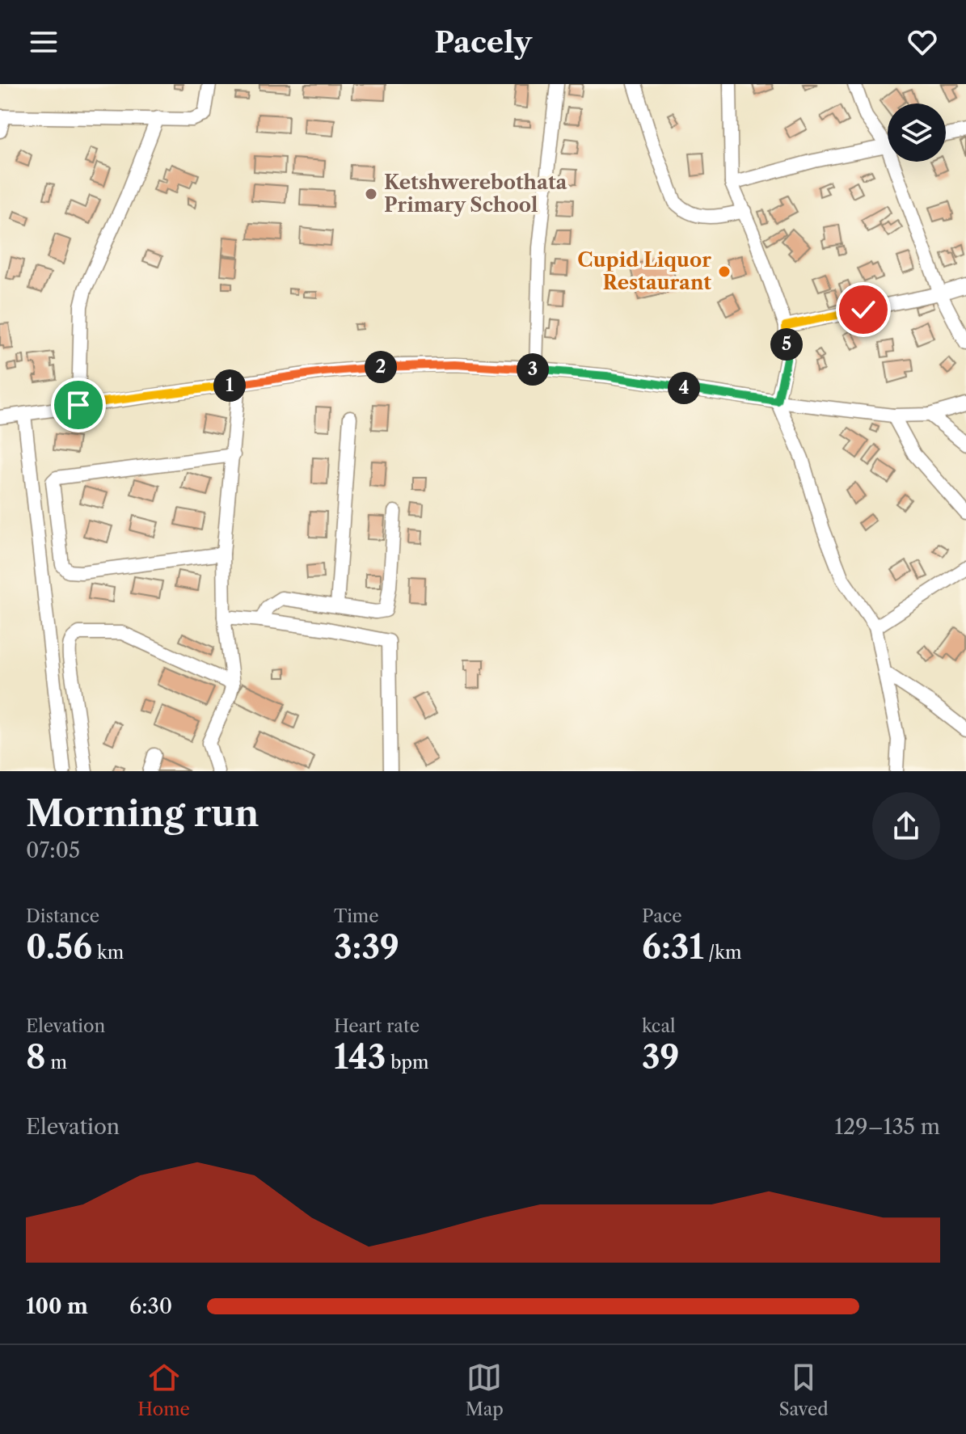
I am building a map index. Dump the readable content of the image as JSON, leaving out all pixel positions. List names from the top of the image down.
{
  "places": ["Ketshwerebothata Primary School", "Cupid Liquor Restaurant"],
  "page": {
    "header": "Pacely",
    "pins": [
      "5",
      "2",
      "3",
      "1",
      "4"
    ],
    "heading": ["Morning run", "07:05"],
    "stats": [
      ["Distance", "0.56 km"],
      ["Time", "3:39"],
      ["Pace", "6:31 /km"],
      ["Elevation", "8 m"],
      ["Heart rate", "143 bpm"],
      ["kcal", "39"]
    ],
    "chart": ["Elevation", "129–135 m"],
    "list": [
      {
        "name": "100 m",
        "note": "6:30"
      }
    ],
    "tabs": ["Home", "Map", "Saved"]
  }
}
